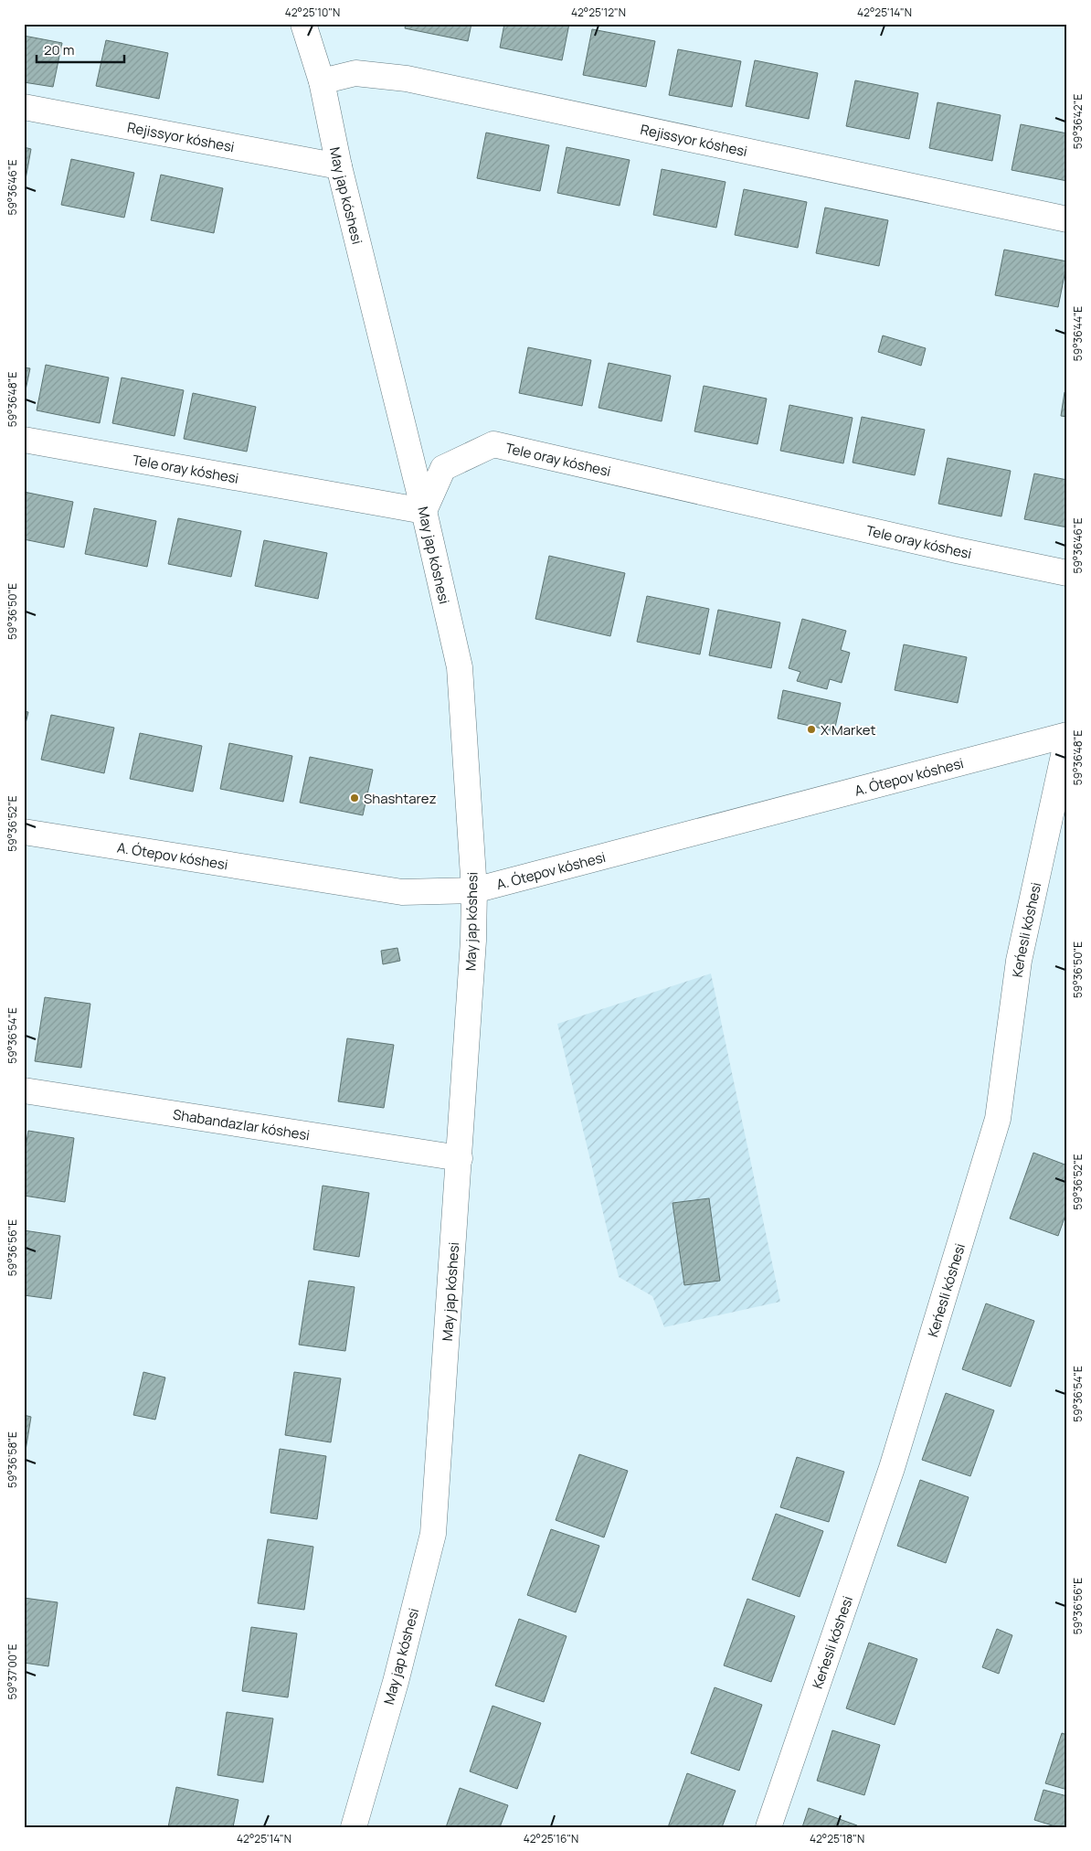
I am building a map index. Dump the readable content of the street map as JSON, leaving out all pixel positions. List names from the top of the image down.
{
  "streets": {
    "street": [
      "Rejissyor kóshesi",
      "May jap kóshesi",
      "Tele oray kóshesi",
      "A. Ótepov kóshesi",
      "Keńesli kóshesi",
      "Shabandazlar kóshesi"
    ]
  },
  "crossings": [
    ["Rejissyor kóshesi", "May jap kóshesi"],
    ["May jap kóshesi", "Tele oray kóshesi"],
    ["May jap kóshesi", "A. Ótepov kóshesi"],
    ["May jap kóshesi", "Shabandazlar kóshesi"],
    ["A. Ótepov kóshesi", "Keńesli kóshesi"]
  ],
  "places": ["X Market", "Shashtarez"],
  "scale_bar": "20 m",
  "coordinates": [
    "42°25'10\"N",
    "42°25'12\"N",
    "42°25'14\"N",
    "59°36'42\"E",
    "59°36'46\"E",
    "59°36'44\"E",
    "59°36'48\"E",
    "59°36'50\"E",
    "59°36'52\"E",
    "59°36'54\"E",
    "59°36'56\"E",
    "59°36'58\"E",
    "59°37'00\"E",
    "42°25'16\"N",
    "42°25'18\"N"
  ]
}
